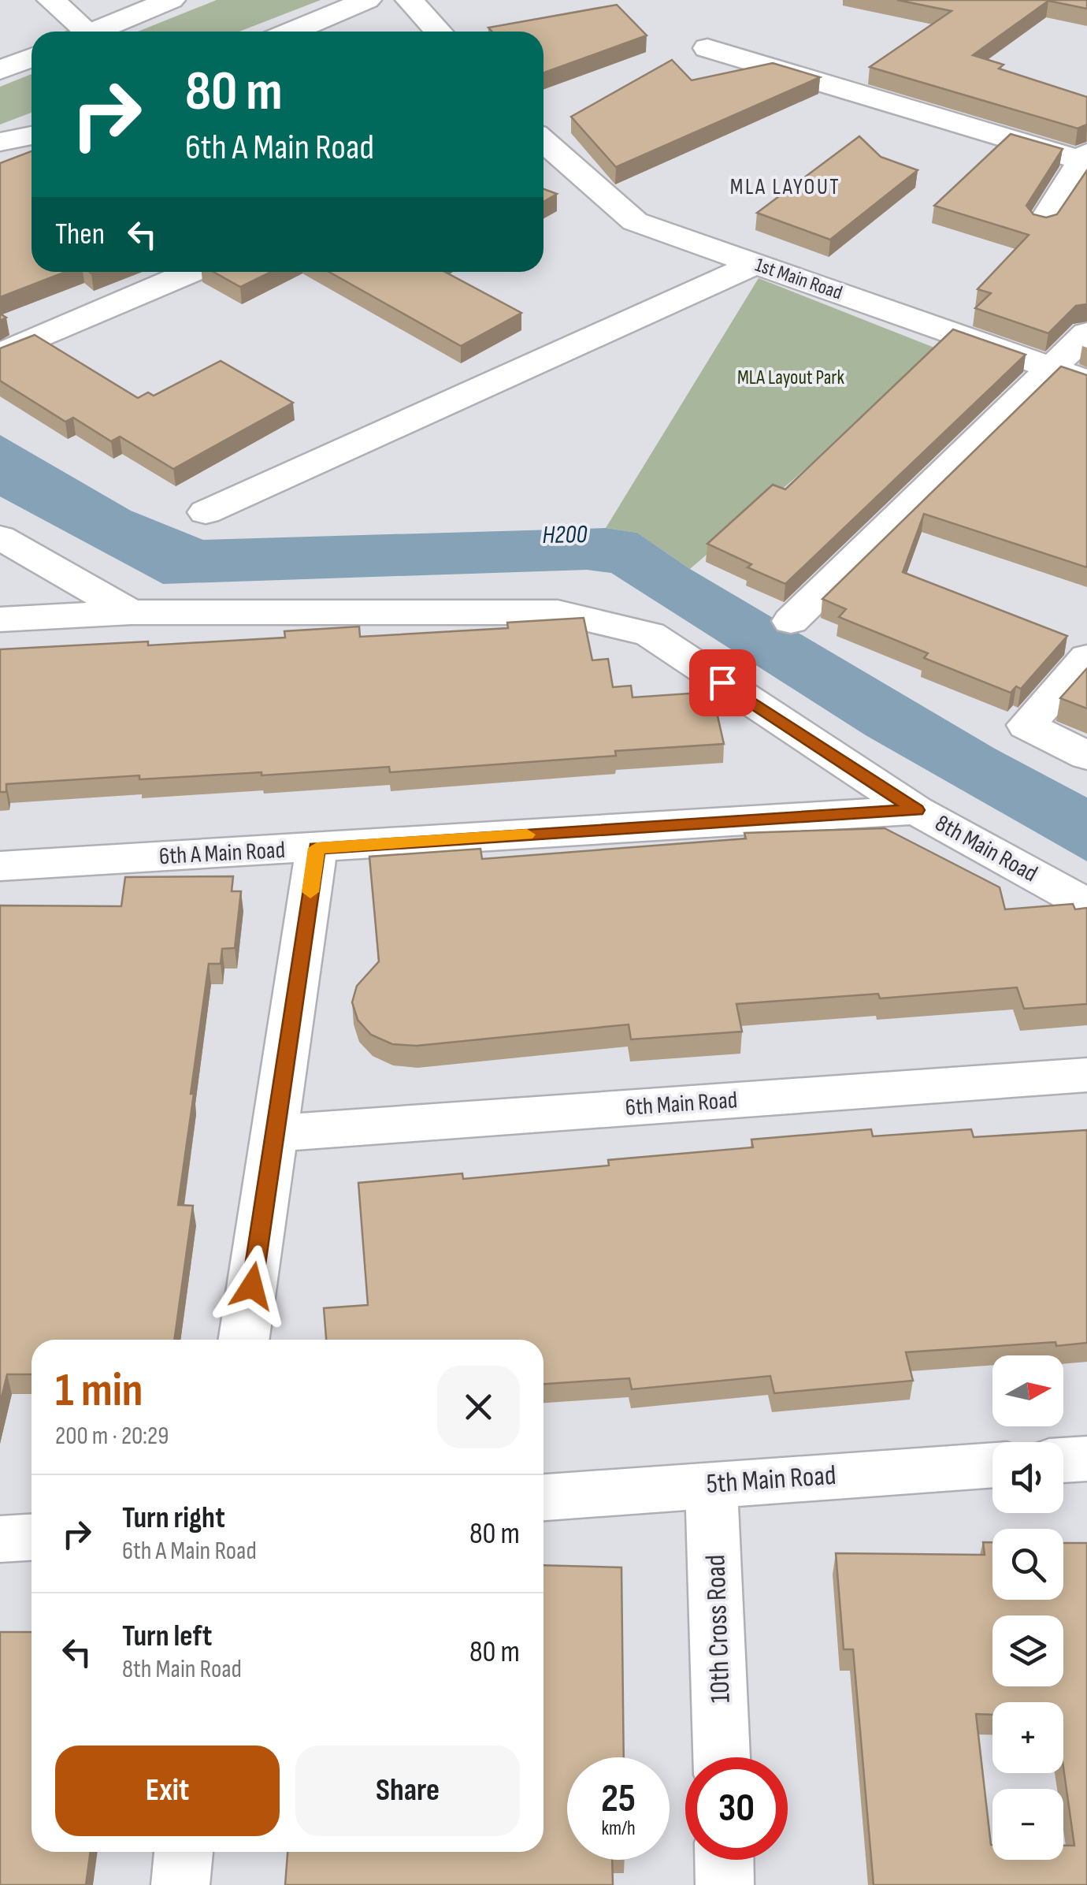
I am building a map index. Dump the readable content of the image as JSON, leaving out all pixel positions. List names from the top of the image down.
{
  "streets": {
    "street": [
      "1st Main Road",
      "8th Main Road",
      "6th A Main Road",
      "6th Main Road",
      "5th Main Road",
      "10th Cross Road"
    ]
  },
  "crossings": [
    ["8th Main Road", "6th A Main Road"],
    ["5th Main Road", "10th Cross Road"]
  ],
  "districts": ["MLA LAYOUT"],
  "water": ["H200"],
  "parks": ["MLA Layout Park"],
  "north": "right",
  "page": {
    "turn": ["80 m", "6th A Main Road"],
    "then": "Then",
    "heading": ["1 min", "200 m · 20:29"],
    "map_buttons": ["+", "−"],
    "list": [
      {
        "name": "Turn right",
        "note": "6th A Main Road",
        "value": "80 m"
      },
      {
        "name": "Turn left",
        "note": "8th Main Road",
        "value": "80 m"
      }
    ],
    "buttons": ["Exit", "Share"],
    "speed": "25 km/h",
    "limit": "30"
  }
}
